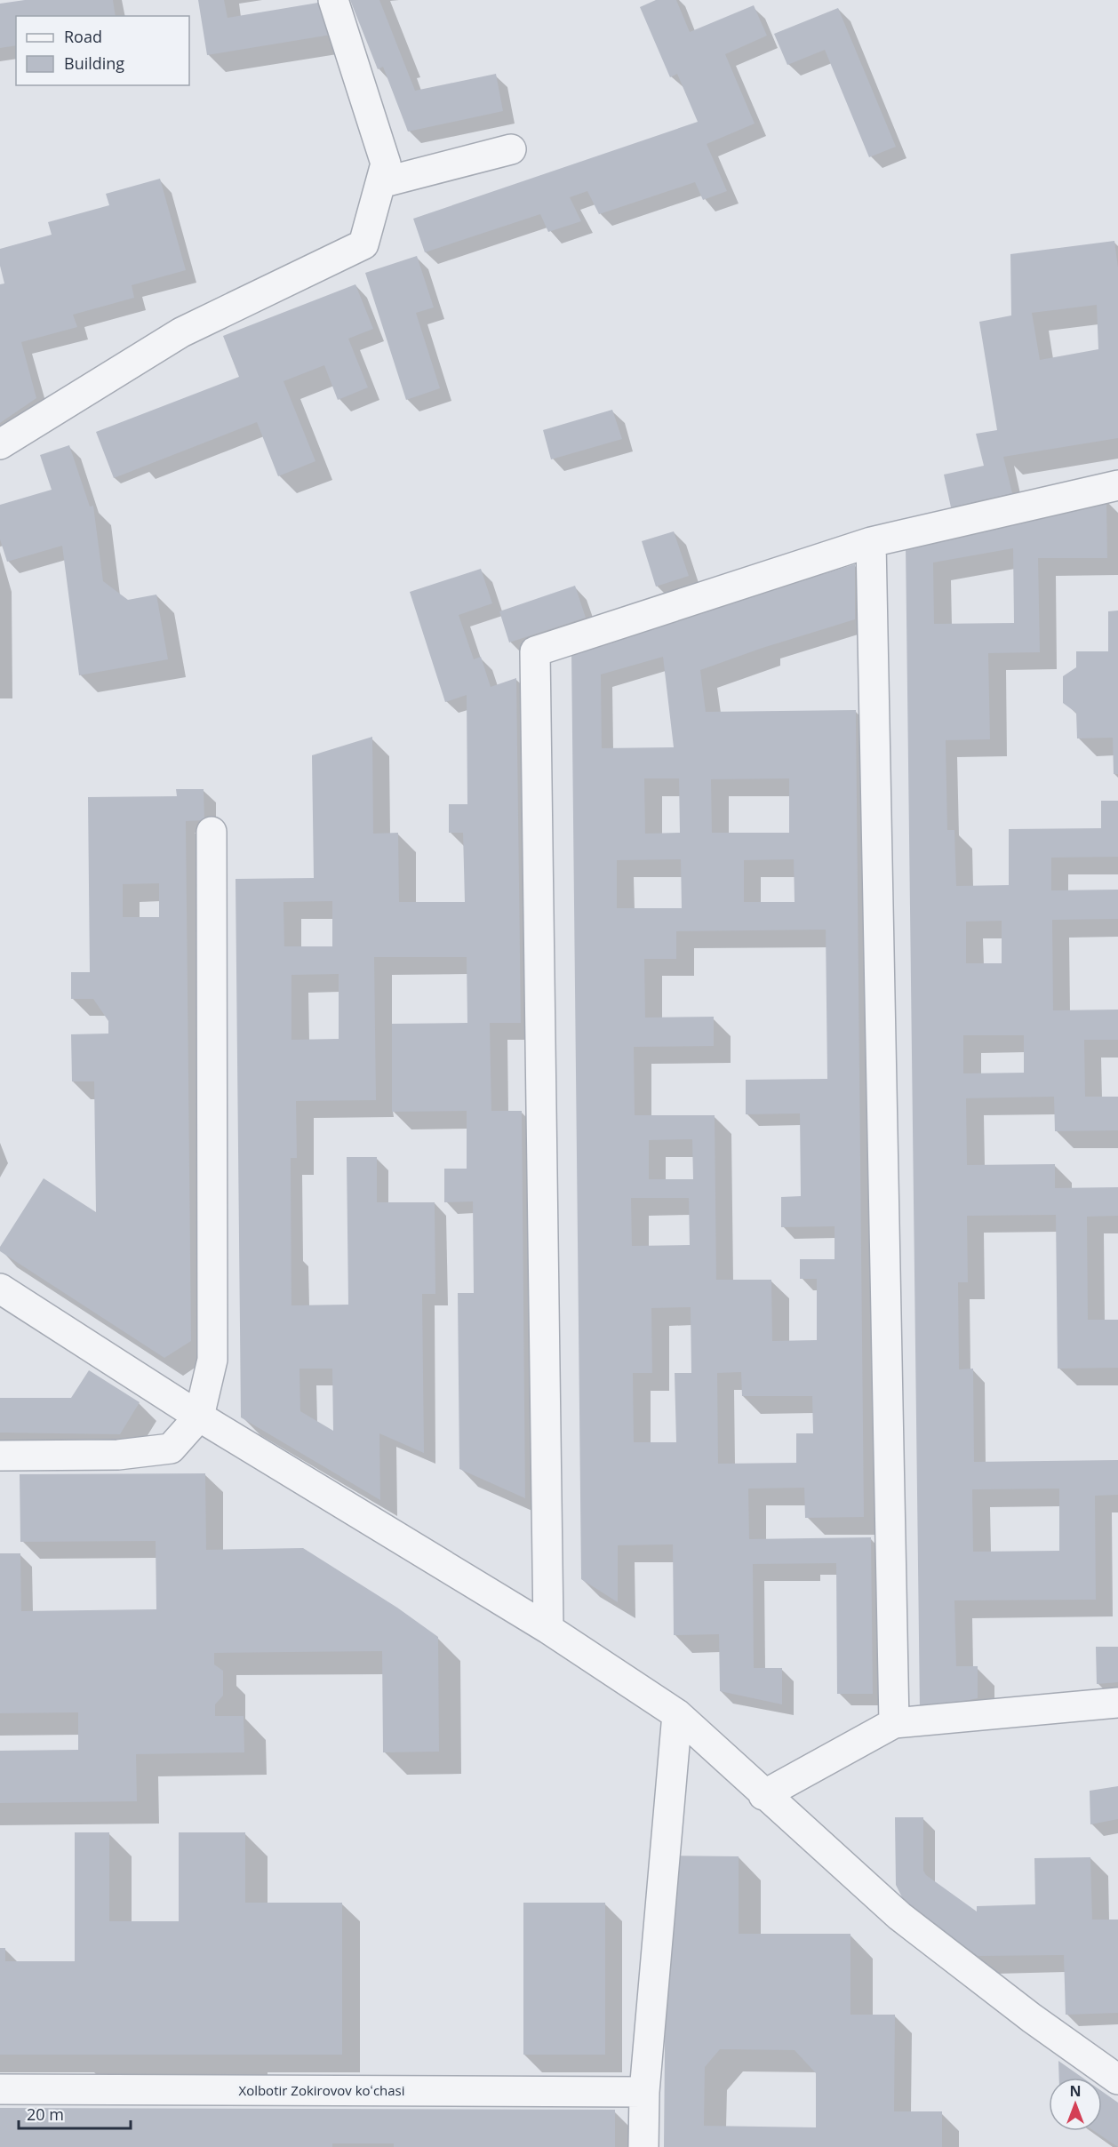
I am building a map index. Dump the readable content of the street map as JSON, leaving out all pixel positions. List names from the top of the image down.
{
  "streets": {
    "street": ["Xolbotir Zokirovov koʻchasi"]
  },
  "legend": ["Road", "Building"],
  "scale_bar": "20 m",
  "north": "top"
}
